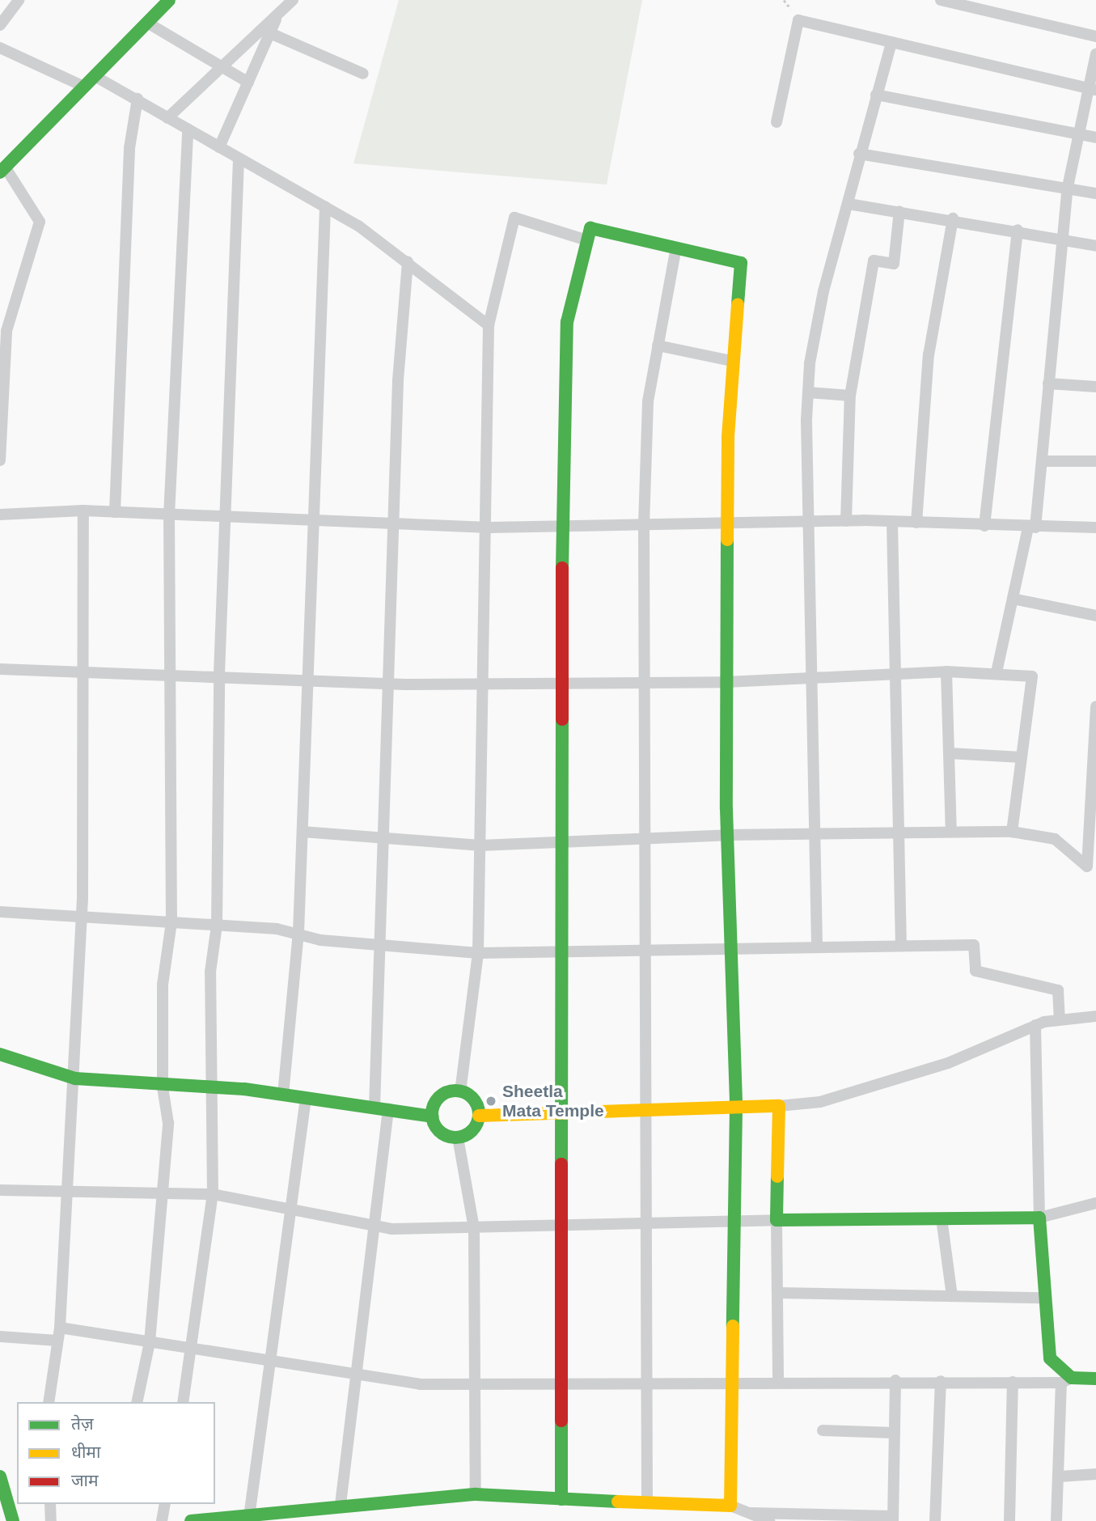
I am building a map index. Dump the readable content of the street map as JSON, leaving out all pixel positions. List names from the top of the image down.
{
  "places": ["Sheetla Mata Temple"],
  "legend": ["तेज़", "धीमा", "जाम"]
}
